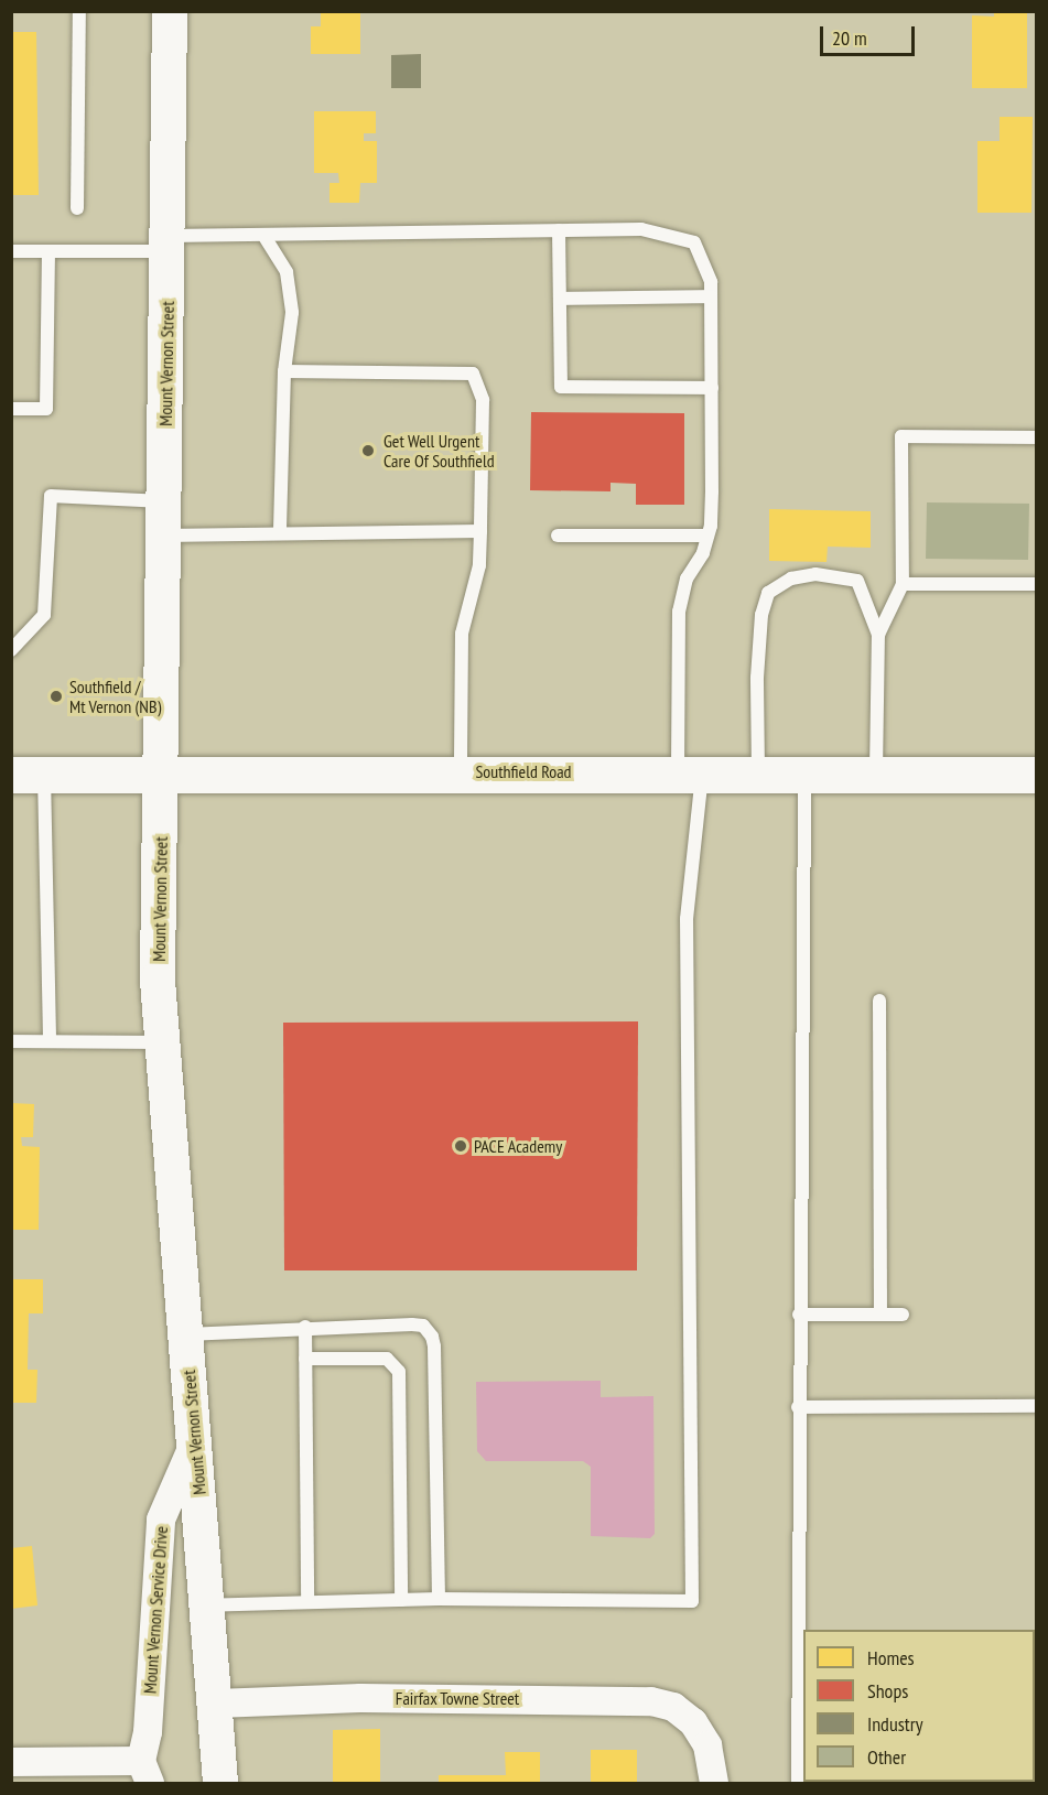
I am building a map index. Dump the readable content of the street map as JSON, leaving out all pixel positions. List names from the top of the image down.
{
  "streets": {
    "main road": ["Southfield Road"],
    "street": ["Mount Vernon Street", "Mount Vernon Service Drive", "Fairfax Towne Street"]
  },
  "crossings": [
    ["Mount Vernon Street", "Southfield Road"],
    ["Mount Vernon Street", "Mount Vernon Service Drive"],
    ["Mount Vernon Street", "Fairfax Towne Street"]
  ],
  "places": ["Get Well Urgent Care Of Southfield", "Southfield / Mt Vernon (NB)", "PACE Academy"],
  "legend": [
    "Homes",
    "Shops",
    "Industry",
    "Other"
  ],
  "scale_bar": "20 m"
}
